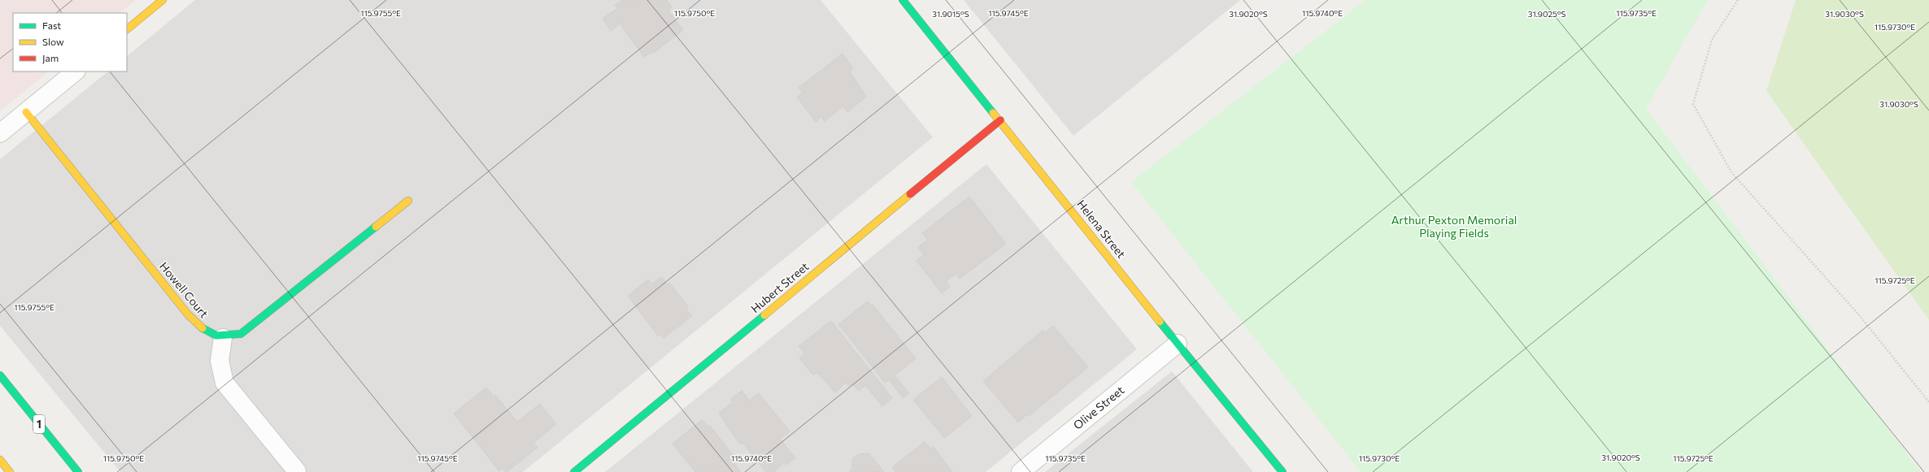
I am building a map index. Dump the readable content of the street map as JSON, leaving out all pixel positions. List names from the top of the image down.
{
  "streets": {
    "main road": [
      "Helena Street",
      "Hubert Street",
      "Howell Court",
      "1"
    ],
    "street": ["Olive Street"]
  },
  "crossings": [
    ["Helena Street", "Hubert Street"],
    ["Helena Street", "Olive Street"]
  ],
  "parks": ["Arthur Pexton Memorial Playing Fields"],
  "legend": ["Fast", "Slow", "Jam"],
  "coordinates": [
    "115.9755°E",
    "115.9750°E",
    "115.9745°E",
    "115.9740°E",
    "115.9735°E",
    "31.9015°S",
    "31.9020°S",
    "31.9025°S",
    "31.9030°S",
    "115.9730°E",
    "115.9725°E"
  ]
}
